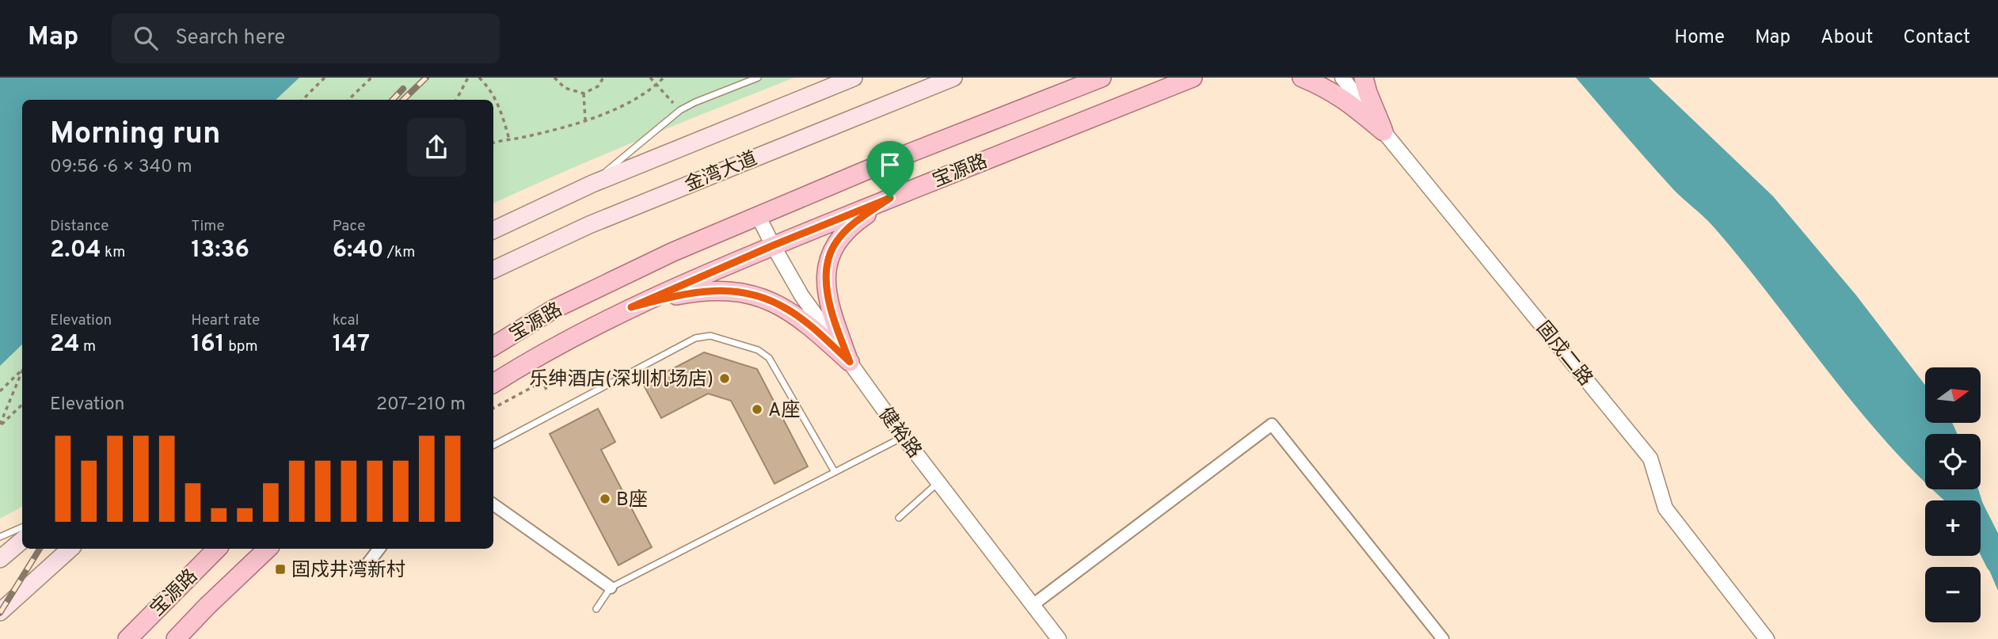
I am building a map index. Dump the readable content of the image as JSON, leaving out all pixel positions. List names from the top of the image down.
{
  "streets": {
    "main road": ["宝源路", "金湾大道"],
    "street": ["固戍二路", "健裕路"]
  },
  "crossings": [
    ["宝源路", "健裕路"]
  ],
  "places": {
    "other": ["乐绅酒店(深圳机场店)", "A座", "B座"],
    "transit": ["固戍井湾新村"]
  },
  "north": "right",
  "page": {
    "header": "Map",
    "search": "Search here",
    "nav": [
      "Home",
      "Map",
      "About",
      "Contact"
    ],
    "heading": ["Morning run", "09:56 · 6 × 340 m"],
    "stats": [
      ["Distance", "2.04 km"],
      ["Time", "13:36"],
      ["Pace", "6:40 /km"],
      ["Elevation", "24 m"],
      ["Heart rate", "161 bpm"],
      ["kcal", "147"]
    ],
    "map_buttons": ["+", "−"],
    "chart": ["Elevation", "207–210 m"]
  }
}
